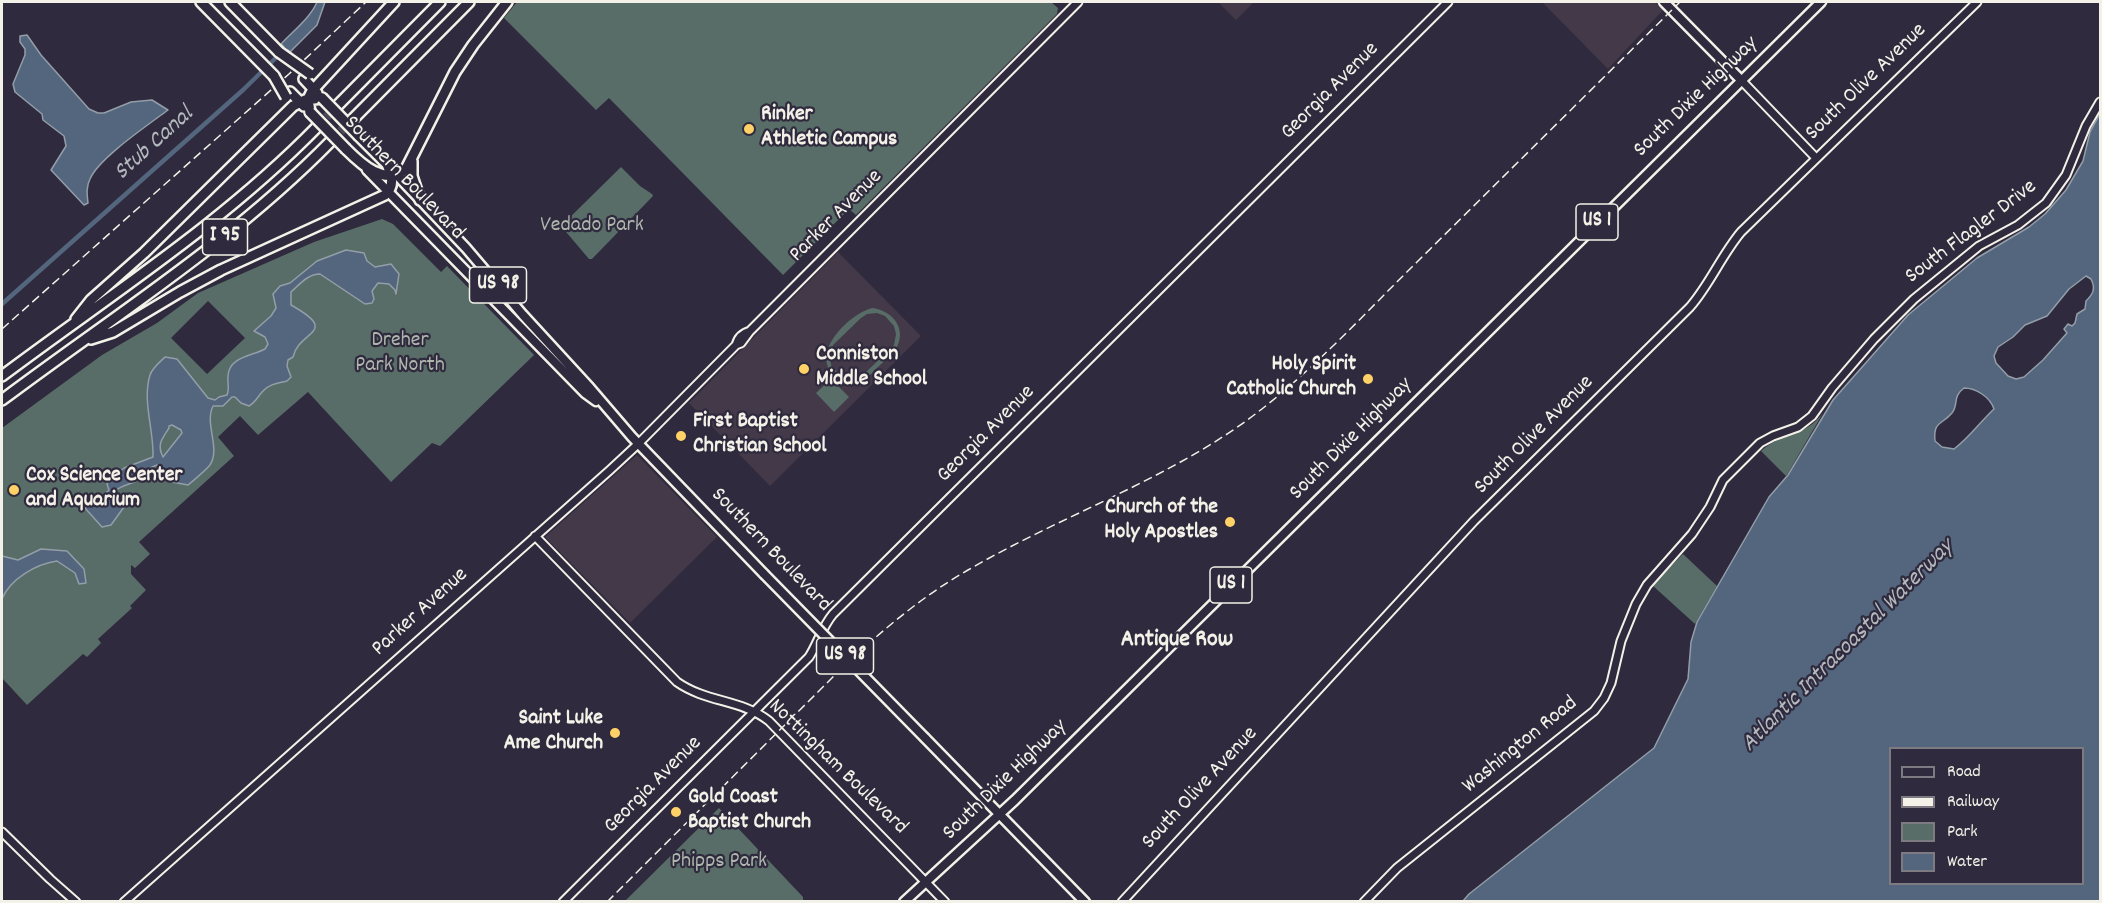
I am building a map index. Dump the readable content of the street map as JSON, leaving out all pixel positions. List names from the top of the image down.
{
  "streets": {
    "highway": ["Southern Boulevard", "I 95", "US 98"],
    "main road": ["South Dixie Highway", "US 1"],
    "street": [
      "South Olive Avenue",
      "Georgia Avenue",
      "Parker Avenue",
      "South Flagler Drive",
      "Washington Road",
      "Nottingham Boulevard"
    ]
  },
  "crossings": [
    ["Georgia Avenue", "Nottingham Boulevard"],
    ["South Dixie Highway", "Southern Boulevard"],
    ["South Dixie Highway", "Nottingham Boulevard"],
    ["Southern Boulevard", "Parker Avenue"],
    ["Parker Avenue", "Nottingham Boulevard"],
    ["South Flagler Drive", "Washington Road"]
  ],
  "districts": ["Antique Row"],
  "water": ["Stub Canal", "Atlantic Intracoastal Waterway"],
  "parks": ["Vedado Park", "Dreher Park North", "Phipps Park"],
  "places": [
    "Rinker Athletic Campus",
    "Conniston Middle School",
    "Holy Spirit Catholic Church",
    "First Baptist Christian School",
    "Cox Science Center and Aquarium",
    "Church of the Holy Apostles",
    "Saint Luke Ame Church",
    "Gold Coast Baptist Church"
  ],
  "legend": [
    "Road",
    "Railway",
    "Park",
    "Water"
  ]
}
